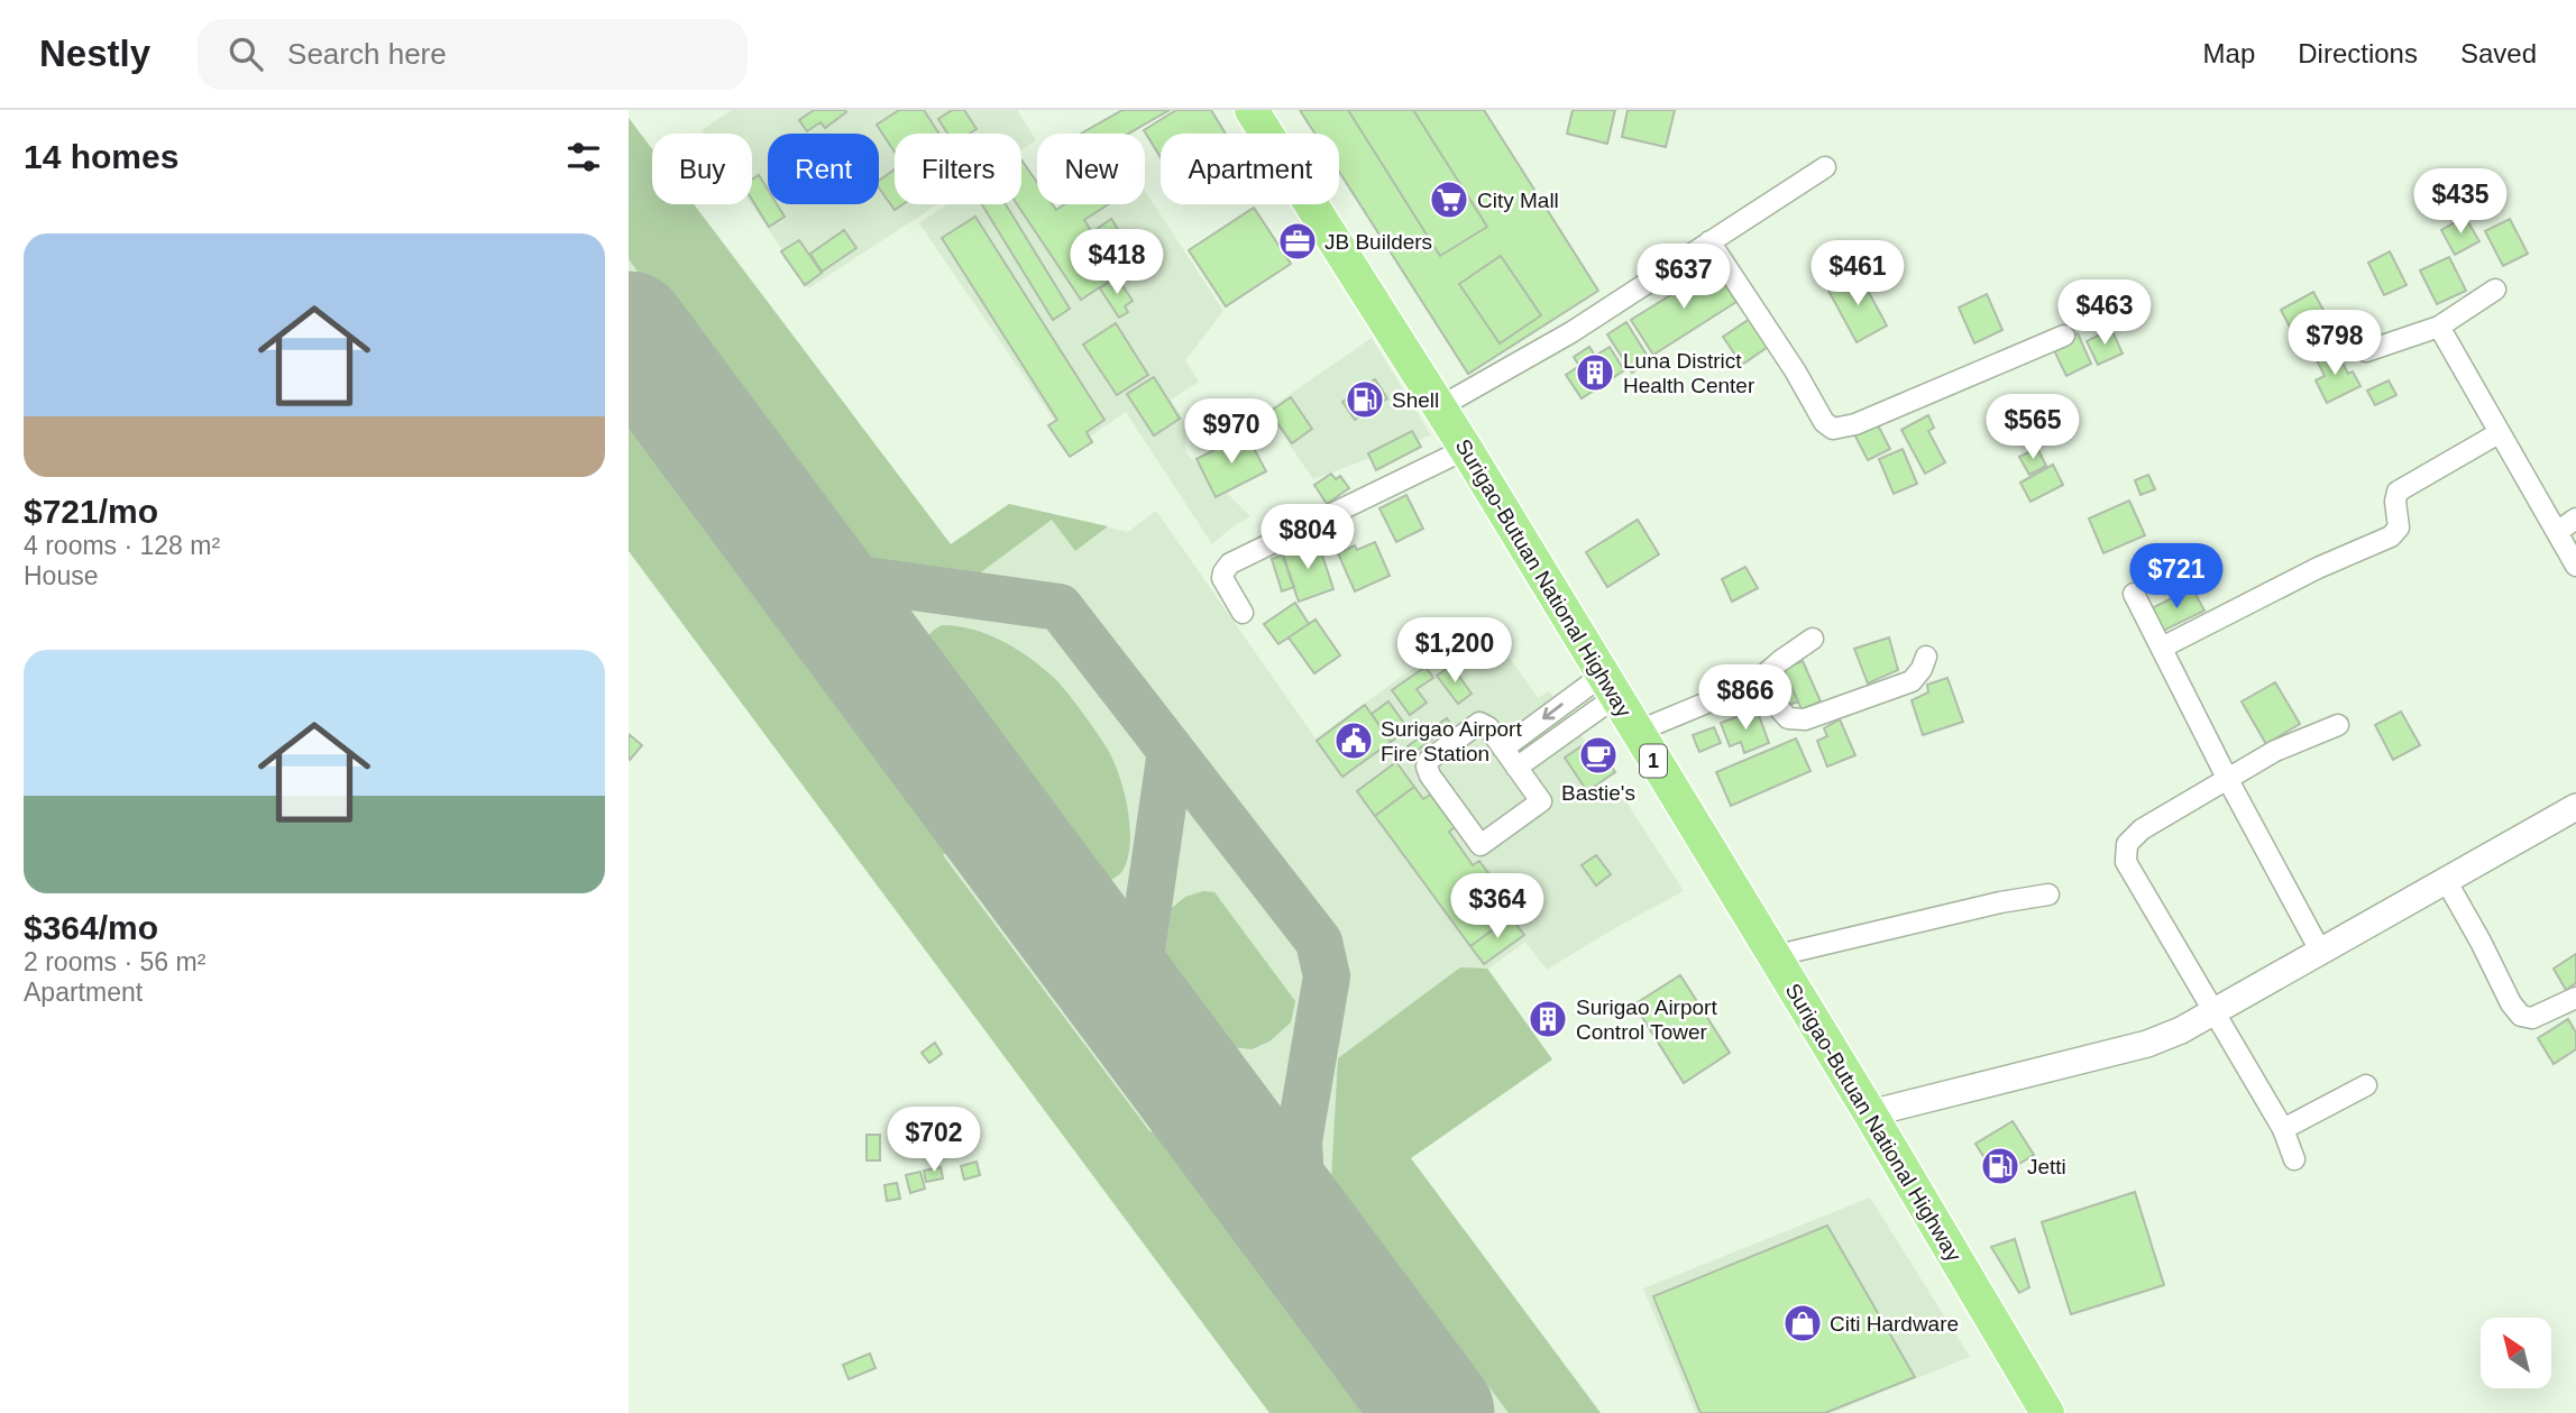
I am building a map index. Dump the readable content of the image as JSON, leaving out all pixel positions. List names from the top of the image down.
{
  "streets": {
    "highway": ["Surigao-Butuan National Highway", "1"]
  },
  "places": {
    "supermarket": ["City Mall"],
    "office": ["JB Builders"],
    "building": ["Luna District Health Center", "Surigao Airport Control Tower"],
    "fuel station": ["Shell", "Jetti"],
    "public building": ["Surigao Airport Fire Station"],
    "cafe": ["Bastie's"],
    "shop": ["Citi Hardware"]
  },
  "north": "top left",
  "page": {
    "header": "Nestly",
    "search": "Search here",
    "nav": ["Map", "Directions", "Saved"],
    "heading": "14 homes",
    "chip": [
      "Buy",
      "Rent",
      "Filters",
      "New",
      "Apartment"
    ],
    "price": [
      "$435",
      "$418",
      "$461",
      "$637",
      "$463",
      "$798",
      "$565",
      "$970",
      "$804",
      "$721",
      "$1,200",
      "$866",
      "$364",
      "$702"
    ],
    "list": [
      {
        "name": "$721/mo",
        "note": "4 rooms · 128 m² · House"
      },
      {
        "name": "$364/mo",
        "note": "2 rooms · 56 m² · Apartment"
      }
    ]
  }
}
